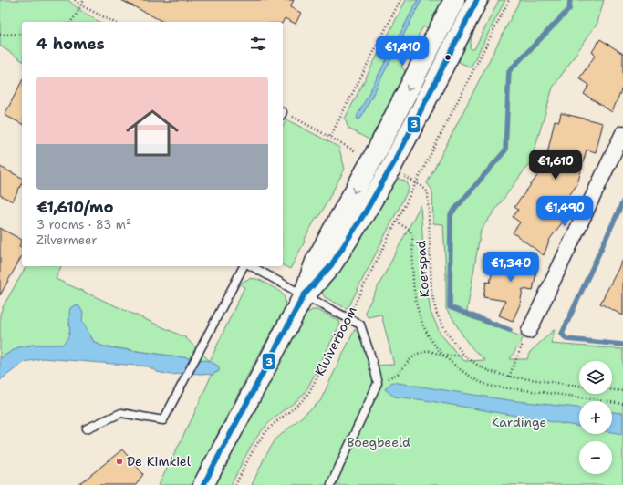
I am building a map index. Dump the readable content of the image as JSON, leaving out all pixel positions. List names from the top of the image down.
{
  "streets": {
    "path": ["Koerspad", "Kluiverboom"]
  },
  "crossings": [
    ["Koerspad", "Kluiverboom"]
  ],
  "parks": ["Kardinge", "Boegbeeld"],
  "places": ["De Kimkiel"],
  "lines": ["transit line 3"],
  "page": {
    "heading": "4 homes",
    "price": [
      "€1,410",
      "€1,610",
      "€1,490",
      "€1,340"
    ],
    "list": [
      {
        "name": "€1,610/mo",
        "note": "3 rooms · 83 m² · Zilvermeer"
      }
    ],
    "map_buttons": ["+", "−"]
  }
}
